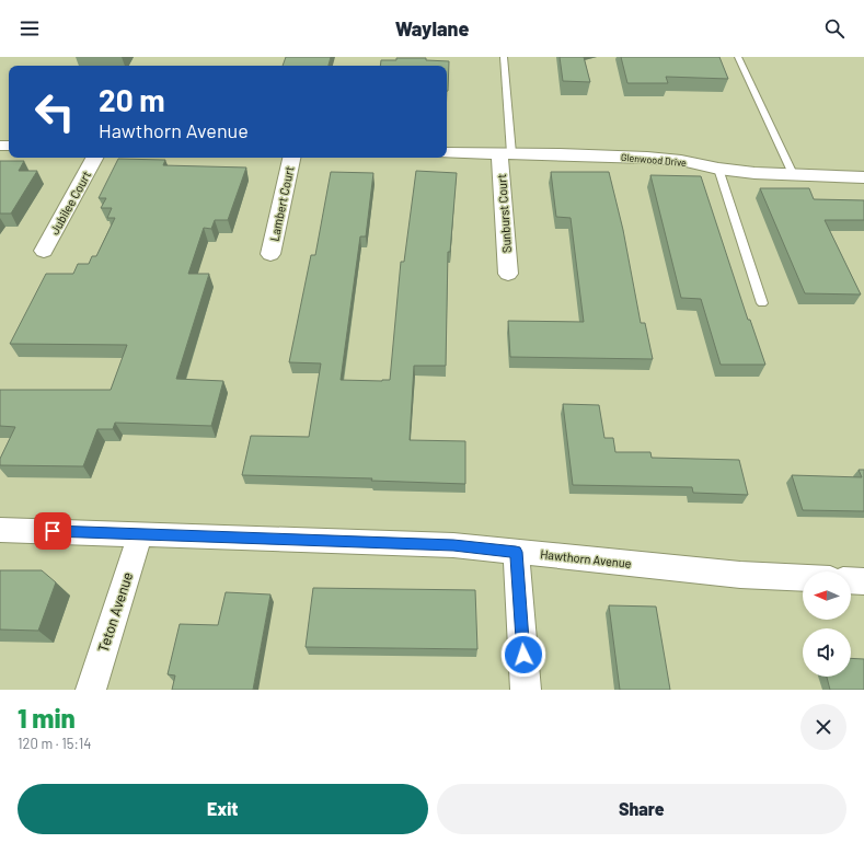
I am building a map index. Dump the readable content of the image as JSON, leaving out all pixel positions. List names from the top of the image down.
{
  "streets": {
    "street": [
      "Glenwood Drive",
      "Jubilee Court",
      "Lambert Court",
      "Sunburst Court",
      "Hawthorn Avenue",
      "Teton Avenue"
    ]
  },
  "crossings": [
    ["Glenwood Drive", "Sunburst Court"],
    ["Hawthorn Avenue", "Teton Avenue"]
  ],
  "north": "left",
  "page": {
    "header": "Waylane",
    "turn": ["20 m", "Hawthorn Avenue"],
    "heading": ["1 min", "120 m · 15:14"],
    "buttons": ["Exit", "Share"]
  }
}
